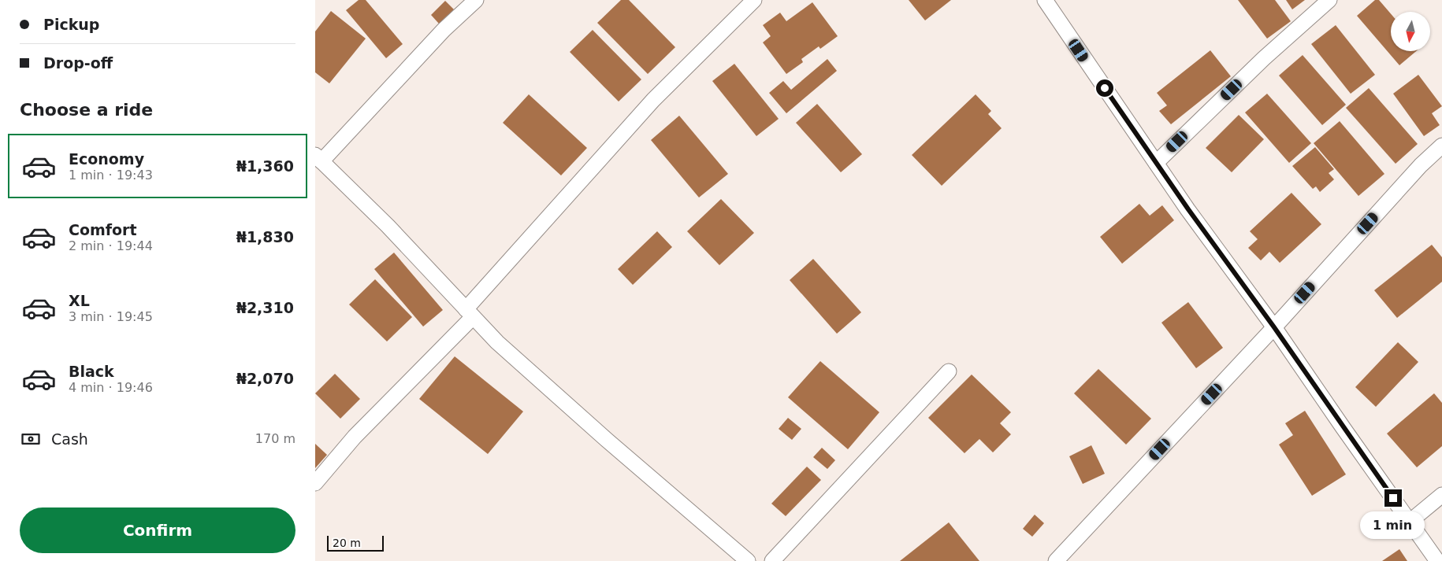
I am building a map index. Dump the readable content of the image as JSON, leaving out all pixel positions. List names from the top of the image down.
{
  "scale_bar": "20 m",
  "north": "bottom",
  "page": {
    "banner": ["Pickup", "Drop-off"],
    "heading": "Choose a ride",
    "list": [
      {
        "name": "Economy",
        "note": "1 min · 19:43",
        "value": "₦1,360"
      },
      {
        "name": "Comfort",
        "note": "2 min · 19:44",
        "value": "₦1,830"
      },
      {
        "name": "XL",
        "note": "3 min · 19:45",
        "value": "₦2,310"
      },
      {
        "name": "Black",
        "note": "4 min · 19:46",
        "value": "₦2,070"
      }
    ],
    "pay": ["Cash", "170 m"],
    "buttons": "Confirm",
    "bubble": "1 min",
    "scale": "20 m"
  }
}
